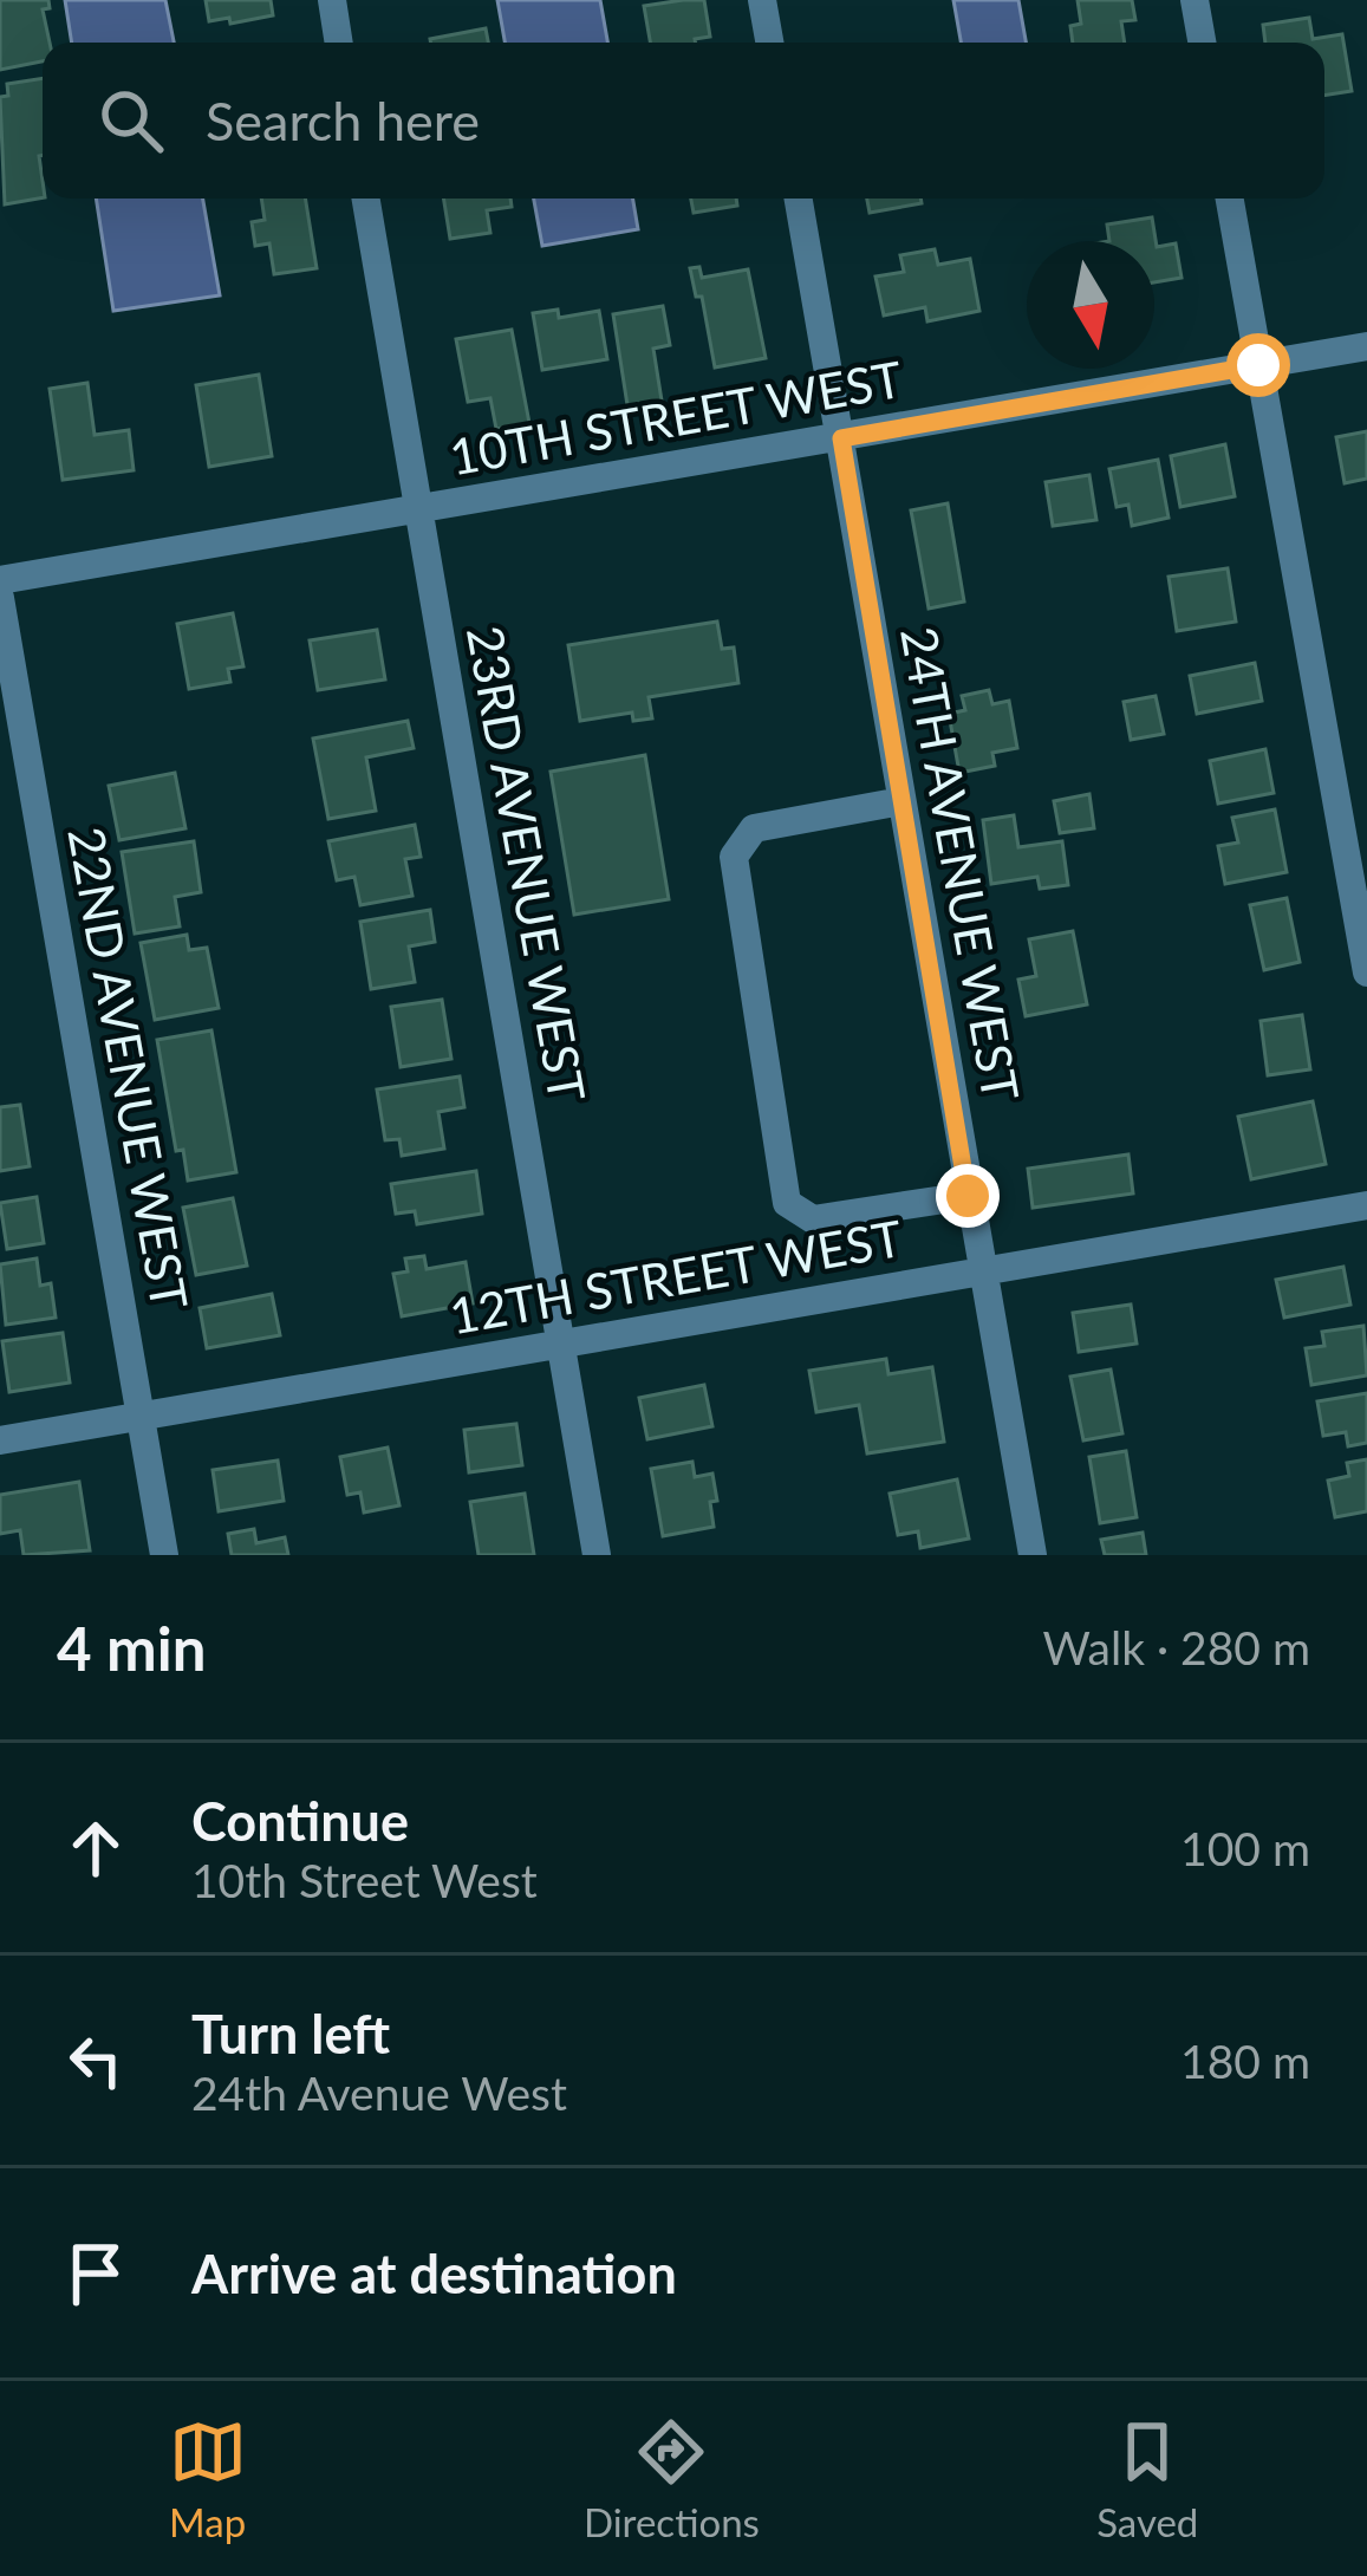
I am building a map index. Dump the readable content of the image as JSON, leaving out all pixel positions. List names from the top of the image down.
{
  "streets": {
    "street": [
      "10TH STREET WEST",
      "23RD AVENUE WEST",
      "24TH AVENUE WEST",
      "22ND AVENUE WEST",
      "12TH STREET WEST"
    ]
  },
  "crossings": [
    ["10TH STREET WEST", "23RD AVENUE WEST"],
    ["10TH STREET WEST", "24TH AVENUE WEST"],
    ["23RD AVENUE WEST", "12TH STREET WEST"],
    ["24TH AVENUE WEST", "12TH STREET WEST"],
    ["22ND AVENUE WEST", "12TH STREET WEST"]
  ],
  "north": "bottom",
  "page": {
    "search": "Search here",
    "heading": ["4 min", "Walk · 280 m"],
    "list": [
      ["Continue", "10th Street West", "100 m"],
      ["Turn left", "24th Avenue West", "180 m"],
      "Arrive at destination"
    ],
    "nav": ["Map", "Directions", "Saved"]
  }
}
